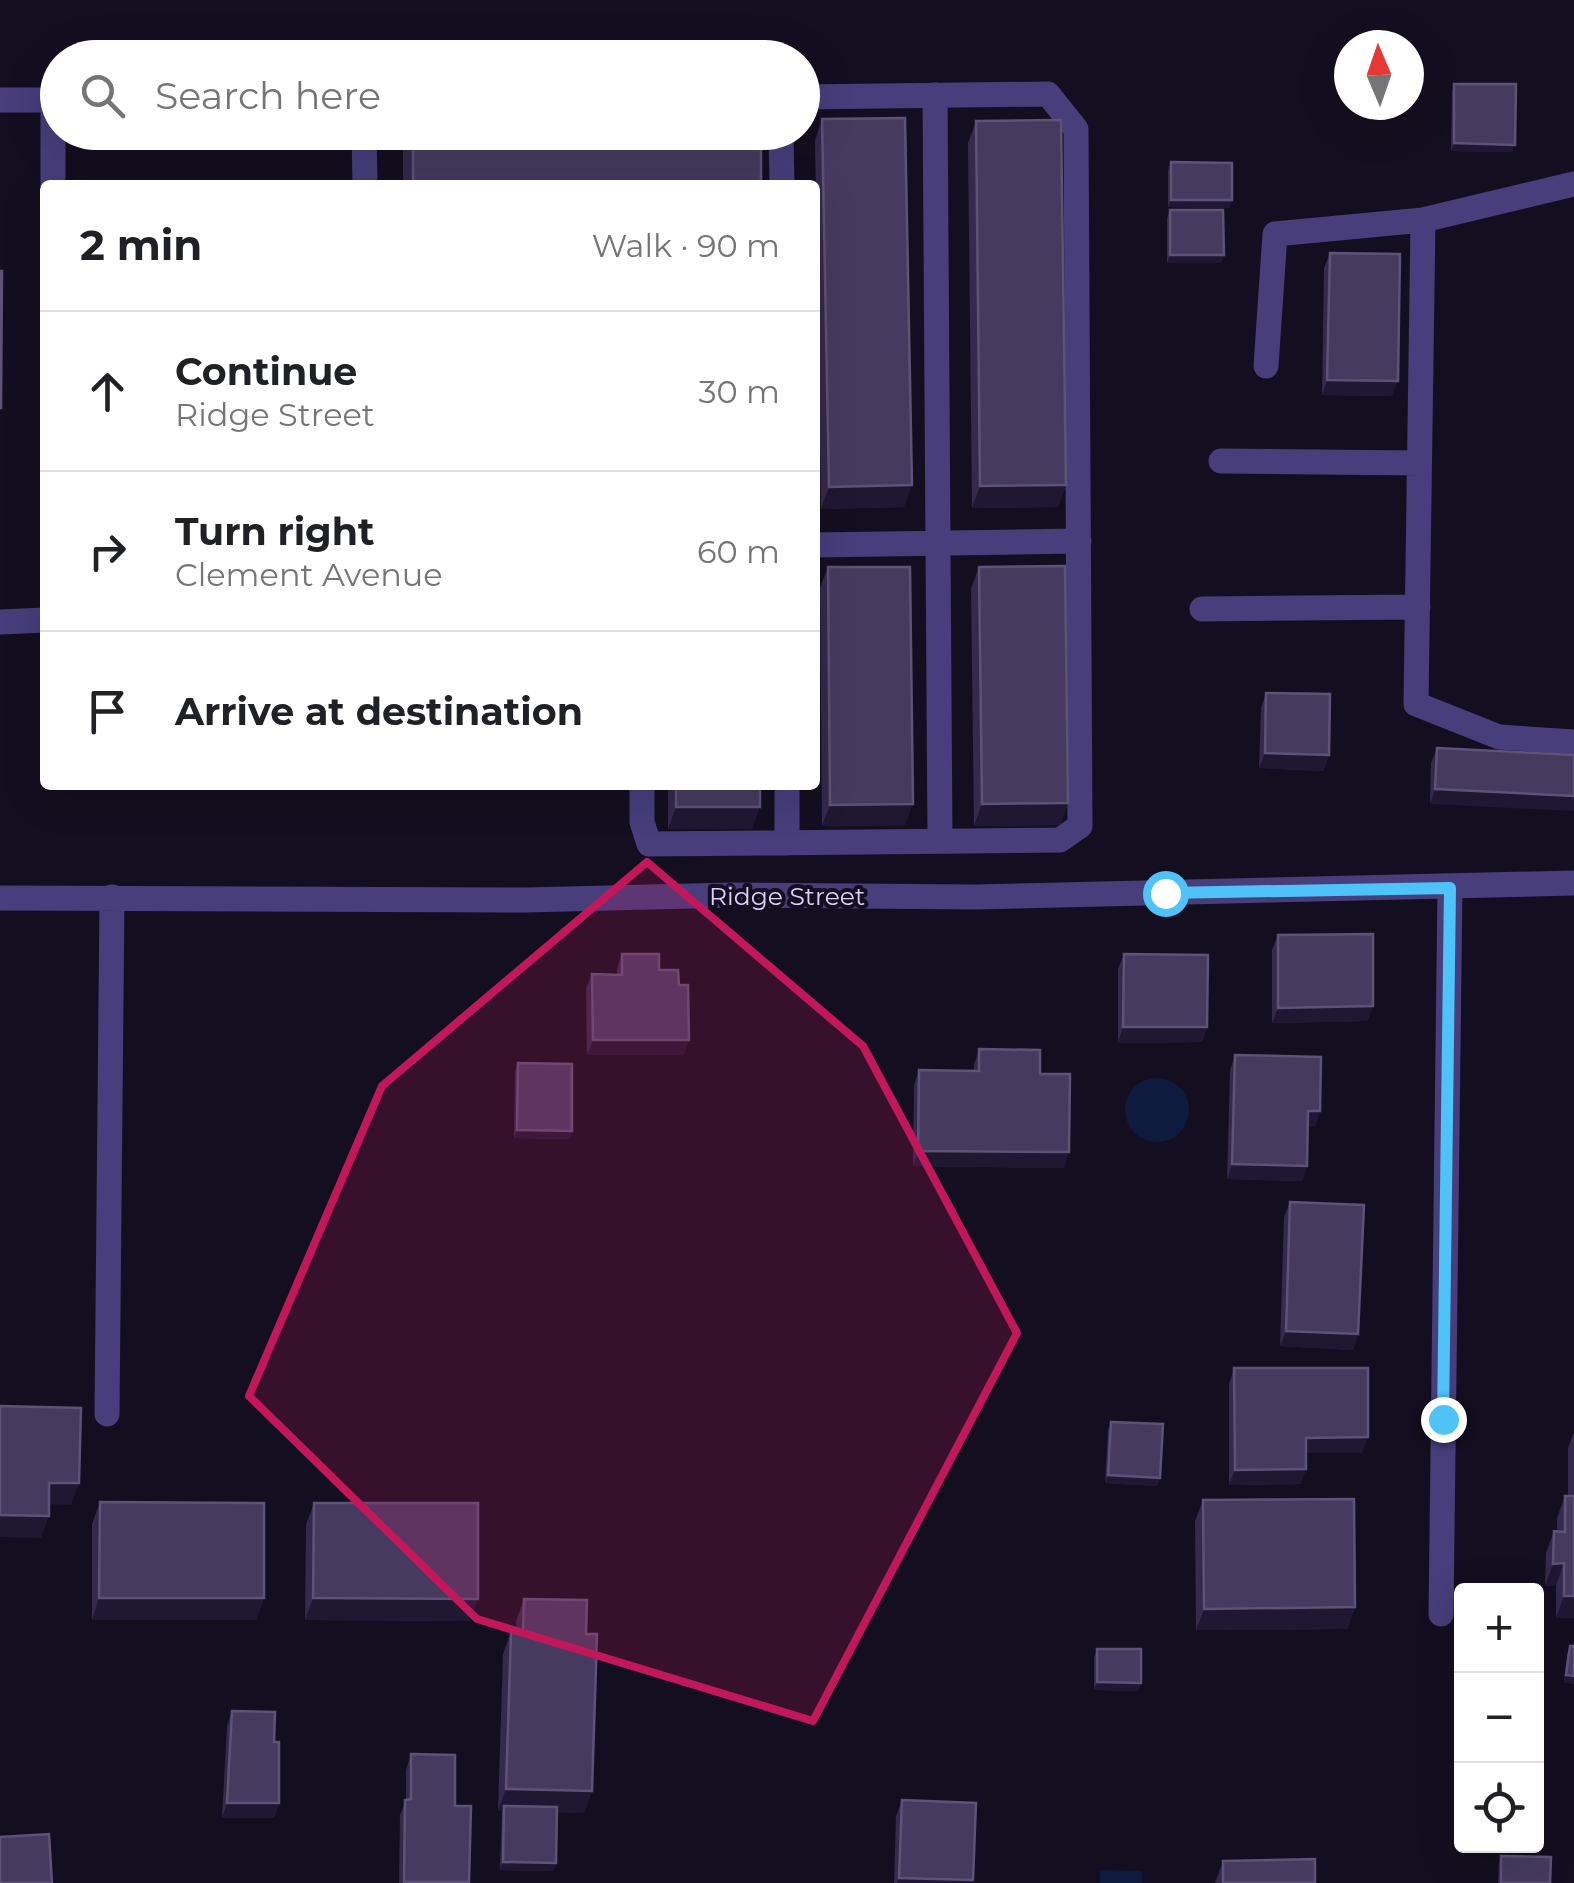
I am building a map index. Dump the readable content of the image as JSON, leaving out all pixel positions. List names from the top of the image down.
{
  "streets": {
    "street": ["Ridge Street"]
  },
  "north": "top",
  "page": {
    "search": "Search here",
    "heading": ["2 min", "Walk · 90 m"],
    "list": [
      ["Continue", "Ridge Street", "30 m"],
      ["Turn right", "Clement Avenue", "60 m"],
      "Arrive at destination"
    ],
    "map_buttons": ["+", "−"]
  }
}
